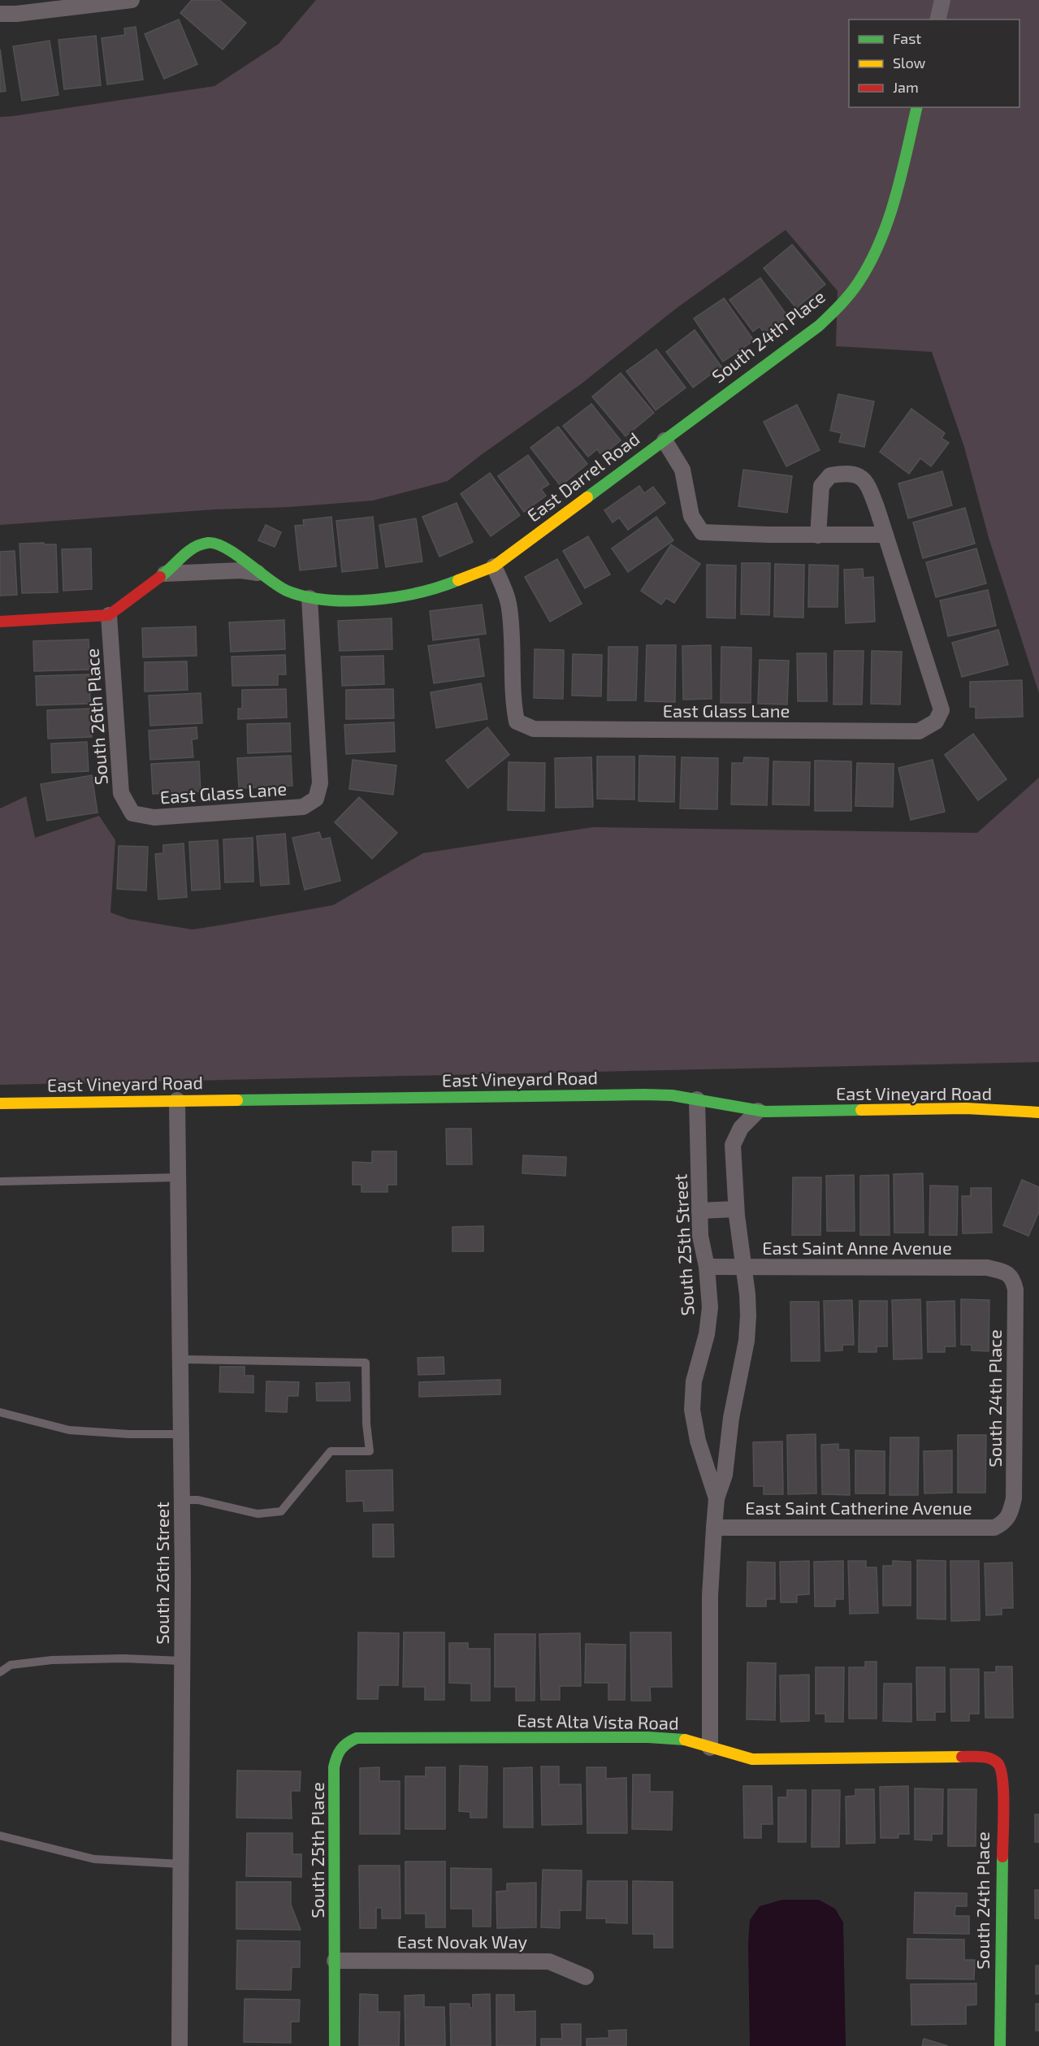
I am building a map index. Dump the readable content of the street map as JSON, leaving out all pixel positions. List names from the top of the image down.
{
  "streets": {
    "street": [
      "South 24th Place",
      "East Darrel Road",
      "East Glass Lane",
      "South 26th Place",
      "East Vineyard Road",
      "South 25th Street",
      "East Saint Anne Avenue",
      "East Saint Catherine Avenue",
      "South 26th Street",
      "East Alta Vista Road",
      "South 25th Place",
      "East Novak Way"
    ]
  },
  "crossings": [
    ["South 24th Place", "East Darrel Road"],
    ["South 24th Place", "East Saint Anne Avenue"],
    ["South 24th Place", "East Saint Catherine Avenue"],
    ["South 24th Place", "East Alta Vista Road"],
    ["East Darrel Road", "East Glass Lane"],
    ["East Darrel Road", "South 26th Place"],
    ["East Glass Lane", "South 26th Place"],
    ["East Vineyard Road", "South 25th Street"],
    ["East Vineyard Road", "South 26th Street"],
    ["South 25th Street", "East Saint Anne Avenue"],
    ["South 25th Street", "East Saint Catherine Avenue"],
    ["South 25th Street", "East Alta Vista Road"],
    ["East Alta Vista Road", "South 25th Place"],
    ["South 25th Place", "East Novak Way"]
  ],
  "legend": ["Fast", "Slow", "Jam"]
}
